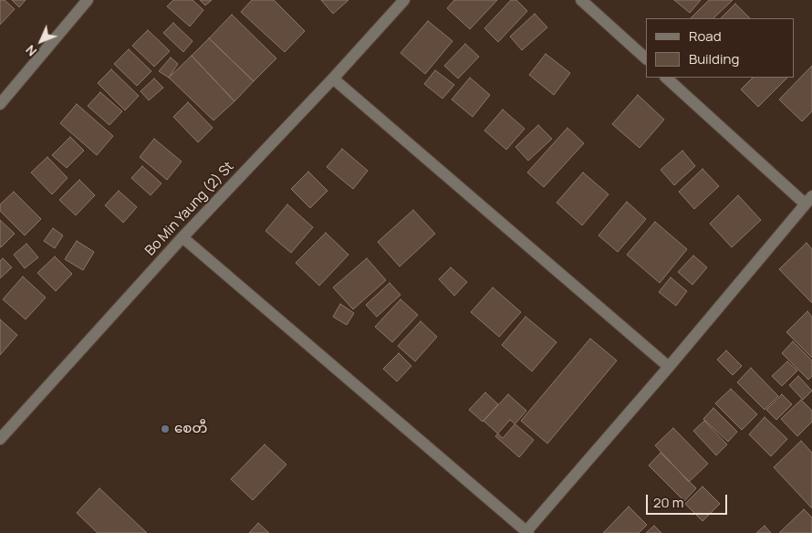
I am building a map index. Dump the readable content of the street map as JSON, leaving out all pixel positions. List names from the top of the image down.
{
  "streets": {
    "street": ["Bo Min Yaung (2) St"]
  },
  "places": ["စေတီ"],
  "legend": ["Road", "Building"],
  "scale_bar": "20 m",
  "north": "bottom left"
}
